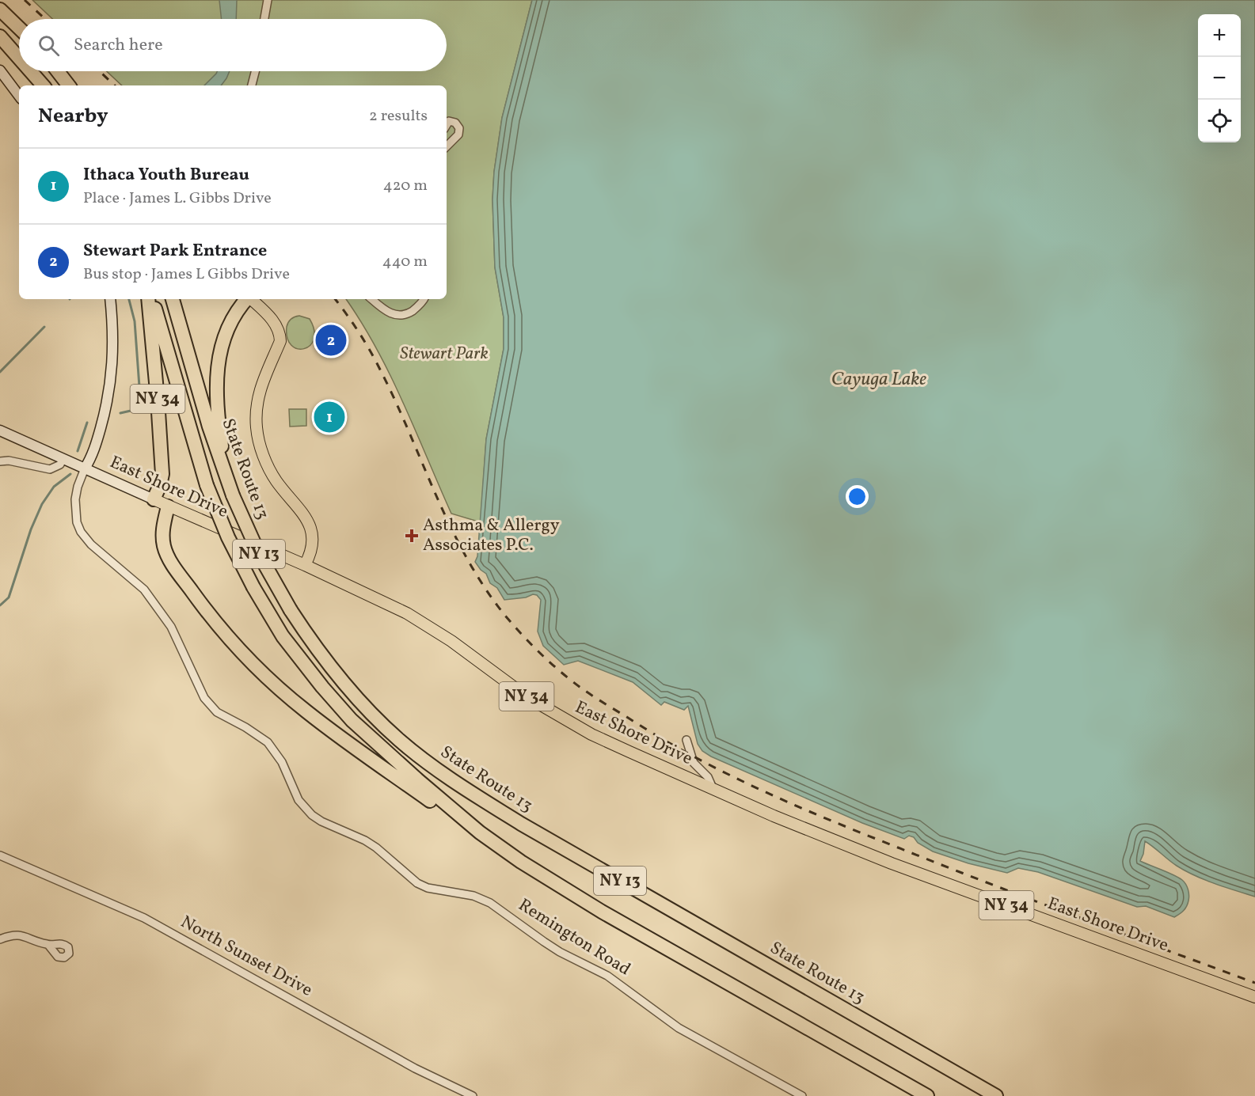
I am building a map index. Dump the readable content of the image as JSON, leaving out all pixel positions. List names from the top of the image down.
{
  "streets": {
    "highway": ["NY 34", "State Route 13", "NY 13"],
    "main road": ["East Shore Drive"],
    "street": ["Remington Road", "North Sunset Drive"]
  },
  "crossings": [
    ["NY 34", "East Shore Drive"],
    ["East Shore Drive", "Remington Road"]
  ],
  "water": ["Cayuga Lake"],
  "parks": ["Stewart Park"],
  "places": {
    "health": ["Asthma & Allergy Associates P.C."]
  },
  "page": {
    "map_buttons": ["+", "−"],
    "search": "Search here",
    "heading": ["Nearby", "2 results"],
    "list": [
      {
        "mark": "1",
        "name": "Ithaca Youth Bureau",
        "note": "Place · James L. Gibbs Drive",
        "value": "420 m"
      },
      {
        "mark": "2",
        "name": "Stewart Park Entrance",
        "note": "Bus stop · James L Gibbs Drive",
        "value": "440 m"
      }
    ],
    "pins": ["2", "1"]
  }
}
